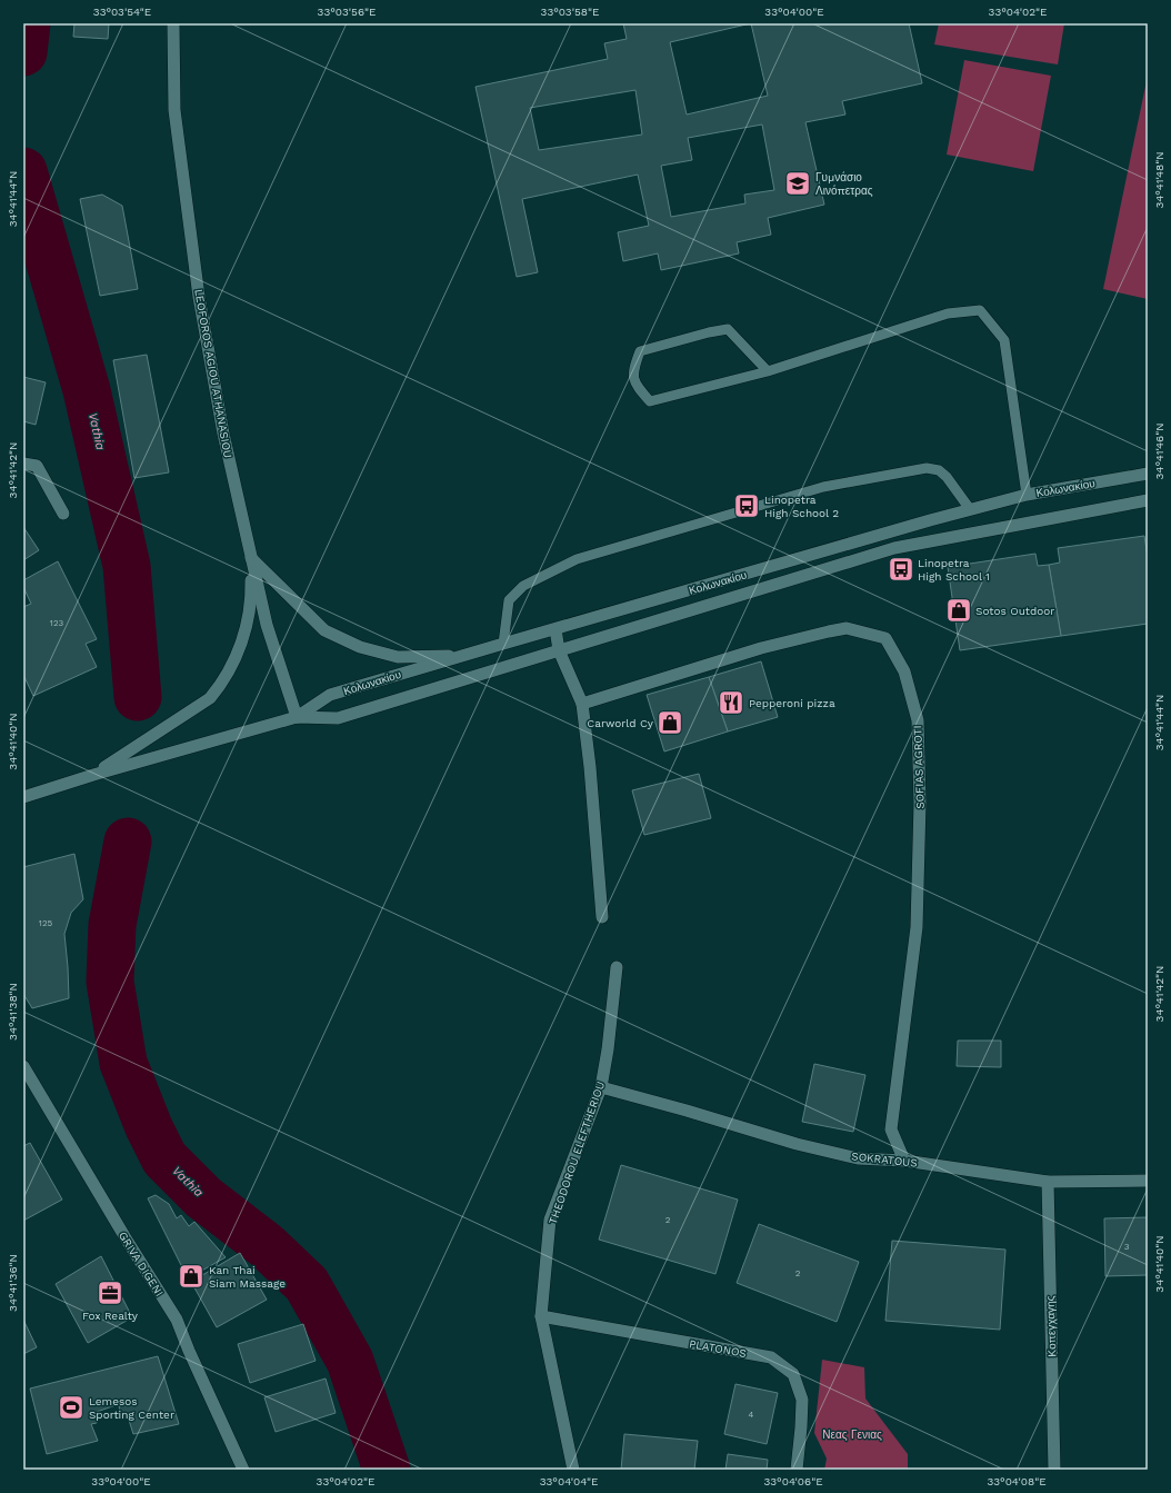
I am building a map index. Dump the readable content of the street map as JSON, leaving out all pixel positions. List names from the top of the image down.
{
  "streets": {
    "street": [
      "LEOFOROS AGIOU ATHANASIOU",
      "Κολωνακίου",
      "SOFIAS AGROTI",
      "THEODOROU ELEFTHERIOU",
      "SOKRATOUS",
      "GRIVA DIGENI",
      "Κοπεγχαγης",
      "PLATONOS"
    ]
  },
  "crossings": [
    ["LEOFOROS AGIOU ATHANASIOU", "Κολωνακίου"],
    ["SOFIAS AGROTI", "SOKRATOUS"],
    ["THEODOROU ELEFTHERIOU", "SOKRATOUS"],
    ["THEODOROU ELEFTHERIOU", "PLATONOS"],
    ["SOKRATOUS", "Κοπεγχαγης"]
  ],
  "water": ["Vathia"],
  "parks": ["Νεας Γενιας"],
  "places": {
    "school or university": ["Γυμνάσιο Λινόπετρας"],
    "bus stop": ["Linopetra High School 2", "Linopetra High School 1"],
    "shop": ["Sotos Outdoor", "Carworld Cy", "Kan Thai Siam Massage"],
    "restaurant": ["Pepperoni pizza"],
    "office": ["Fox Realty"],
    "sports": ["Lemesos Sporting Center"]
  },
  "house_numbers": [
    "123",
    "125",
    "2",
    "3",
    "2",
    "4"
  ],
  "coordinates": [
    "33°03'54\"E",
    "33°03'56\"E",
    "33°03'58\"E",
    "33°04'00\"E",
    "33°04'02\"E",
    "34°41'48\"N",
    "34°41'44\"N",
    "34°41'46\"N",
    "34°41'42\"N",
    "34°41'40\"N",
    "34°41'38\"N",
    "34°41'36\"N",
    "33°04'04\"E",
    "33°04'06\"E",
    "33°04'08\"E"
  ]
}
